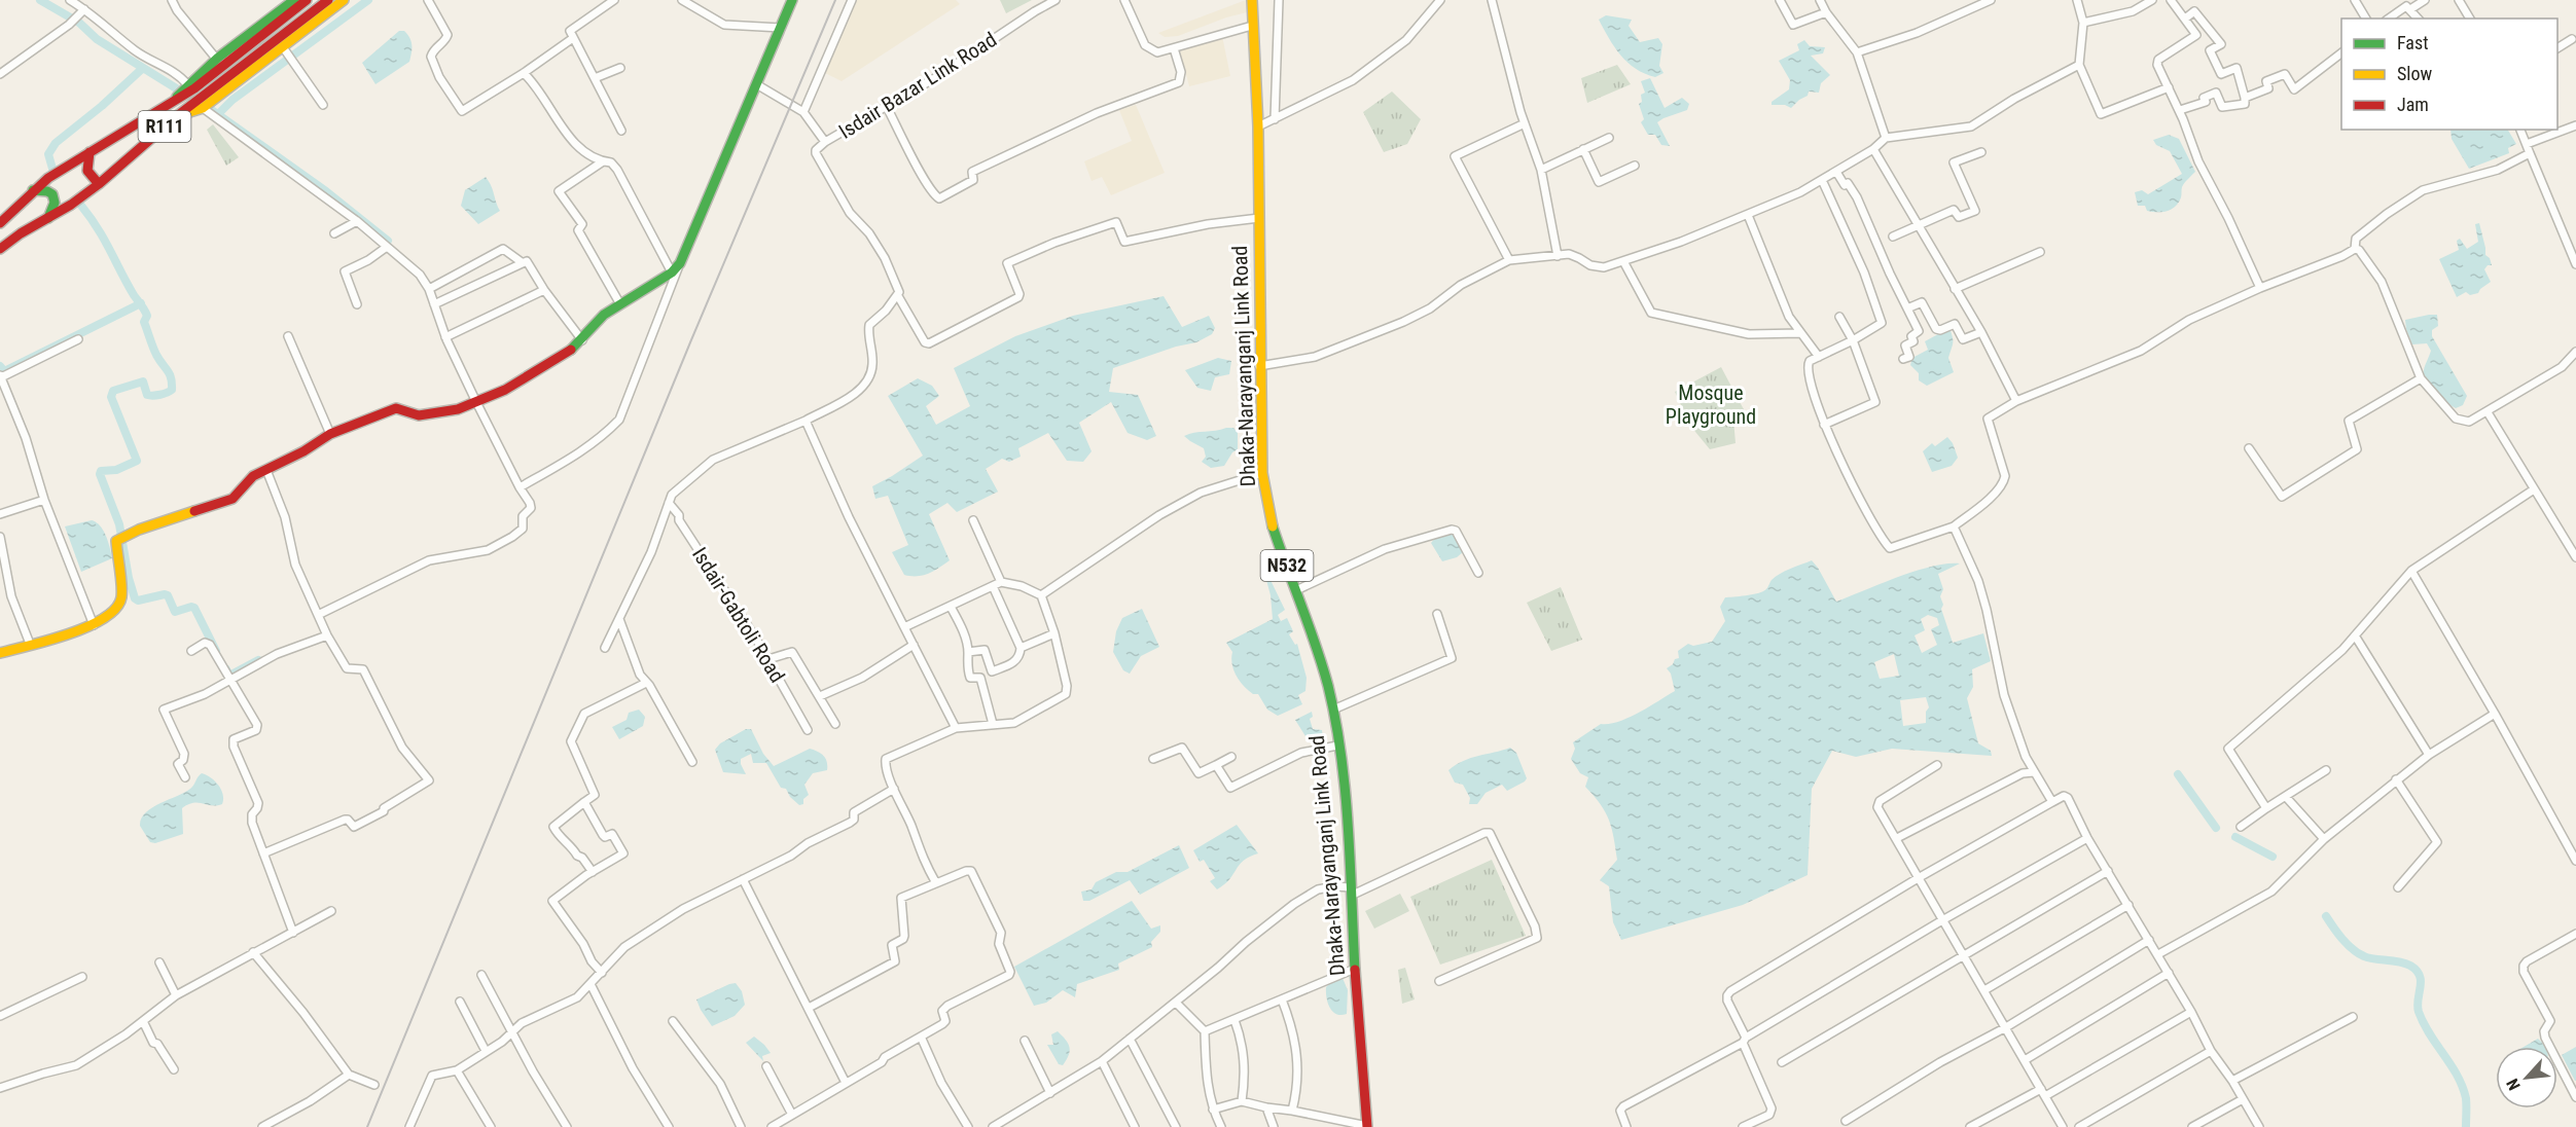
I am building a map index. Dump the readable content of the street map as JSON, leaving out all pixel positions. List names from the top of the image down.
{
  "streets": {
    "main road": ["R111", "Dhaka-Narayanganj Link Road", "N532"],
    "street": ["Isdair Bazar Link Road", "Isdair-Gabtoli Road"]
  },
  "parks": ["Mosque Playground"],
  "legend": ["Fast", "Slow", "Jam"],
  "north": "bottom left"
}
